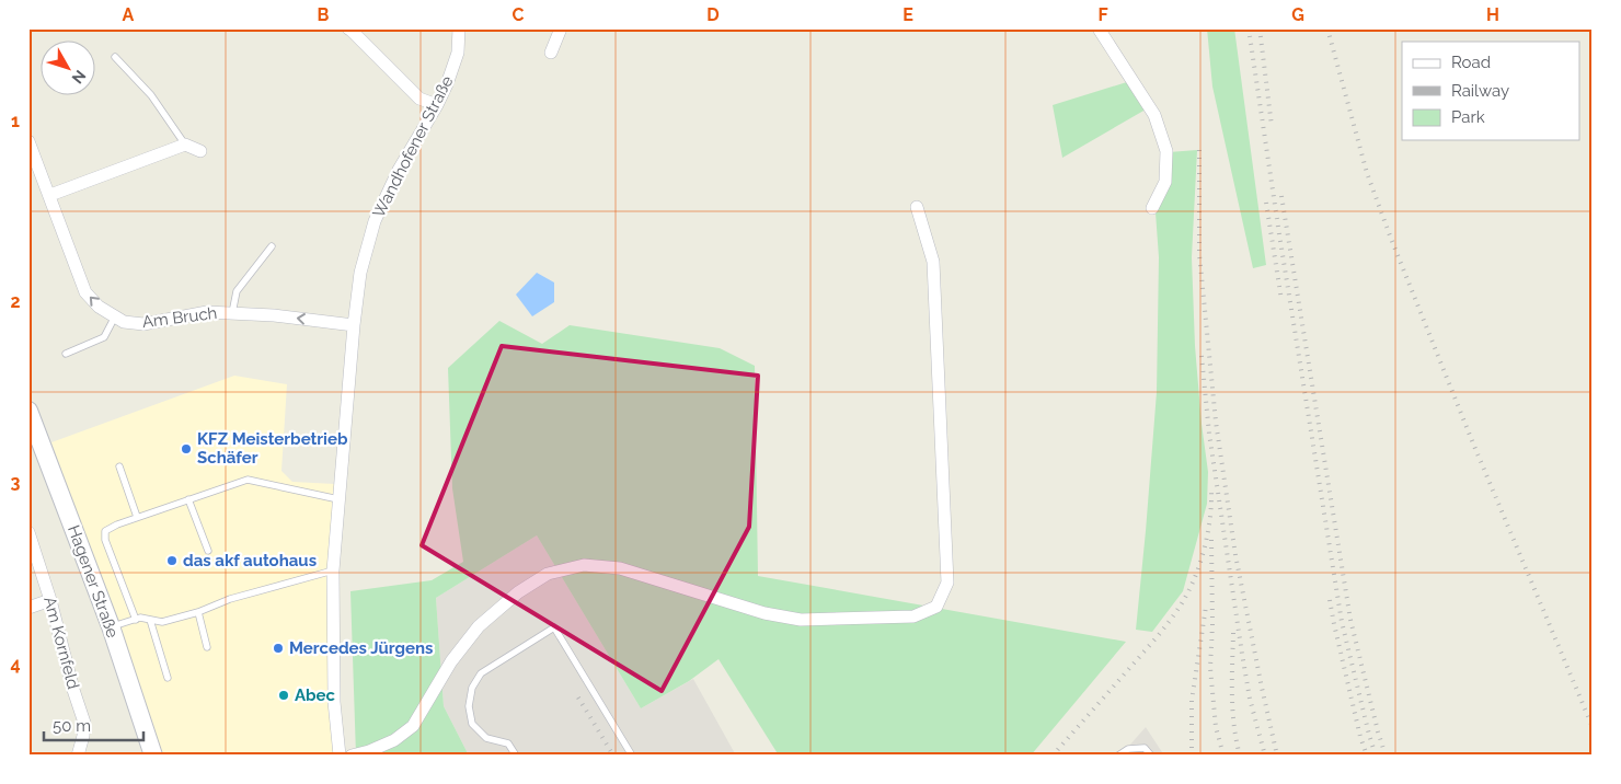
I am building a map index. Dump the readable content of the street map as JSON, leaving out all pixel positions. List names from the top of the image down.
{
  "streets": {
    "main road": ["Hagener Straße"],
    "street": ["Wandhofener Straße", "Am Bruch", "Am Kornfeld"]
  },
  "crossings": [
    ["Wandhofener Straße", "Am Bruch"]
  ],
  "one_way": ["Am Bruch"],
  "places": [
    "KFZ Meisterbetrieb Schäfer",
    "das akf autohaus",
    "Mercedes Jürgens",
    "Abec"
  ],
  "legend": ["Road", "Railway", "Park"],
  "scale_bar": "50 m",
  "north": "bottom right",
  "grid": {
    "columns": [
      "A",
      "B",
      "C",
      "D",
      "E",
      "F",
      "G",
      "H"
    ],
    "rows": [
      "1",
      "2",
      "3",
      "4"
    ]
  }
}
